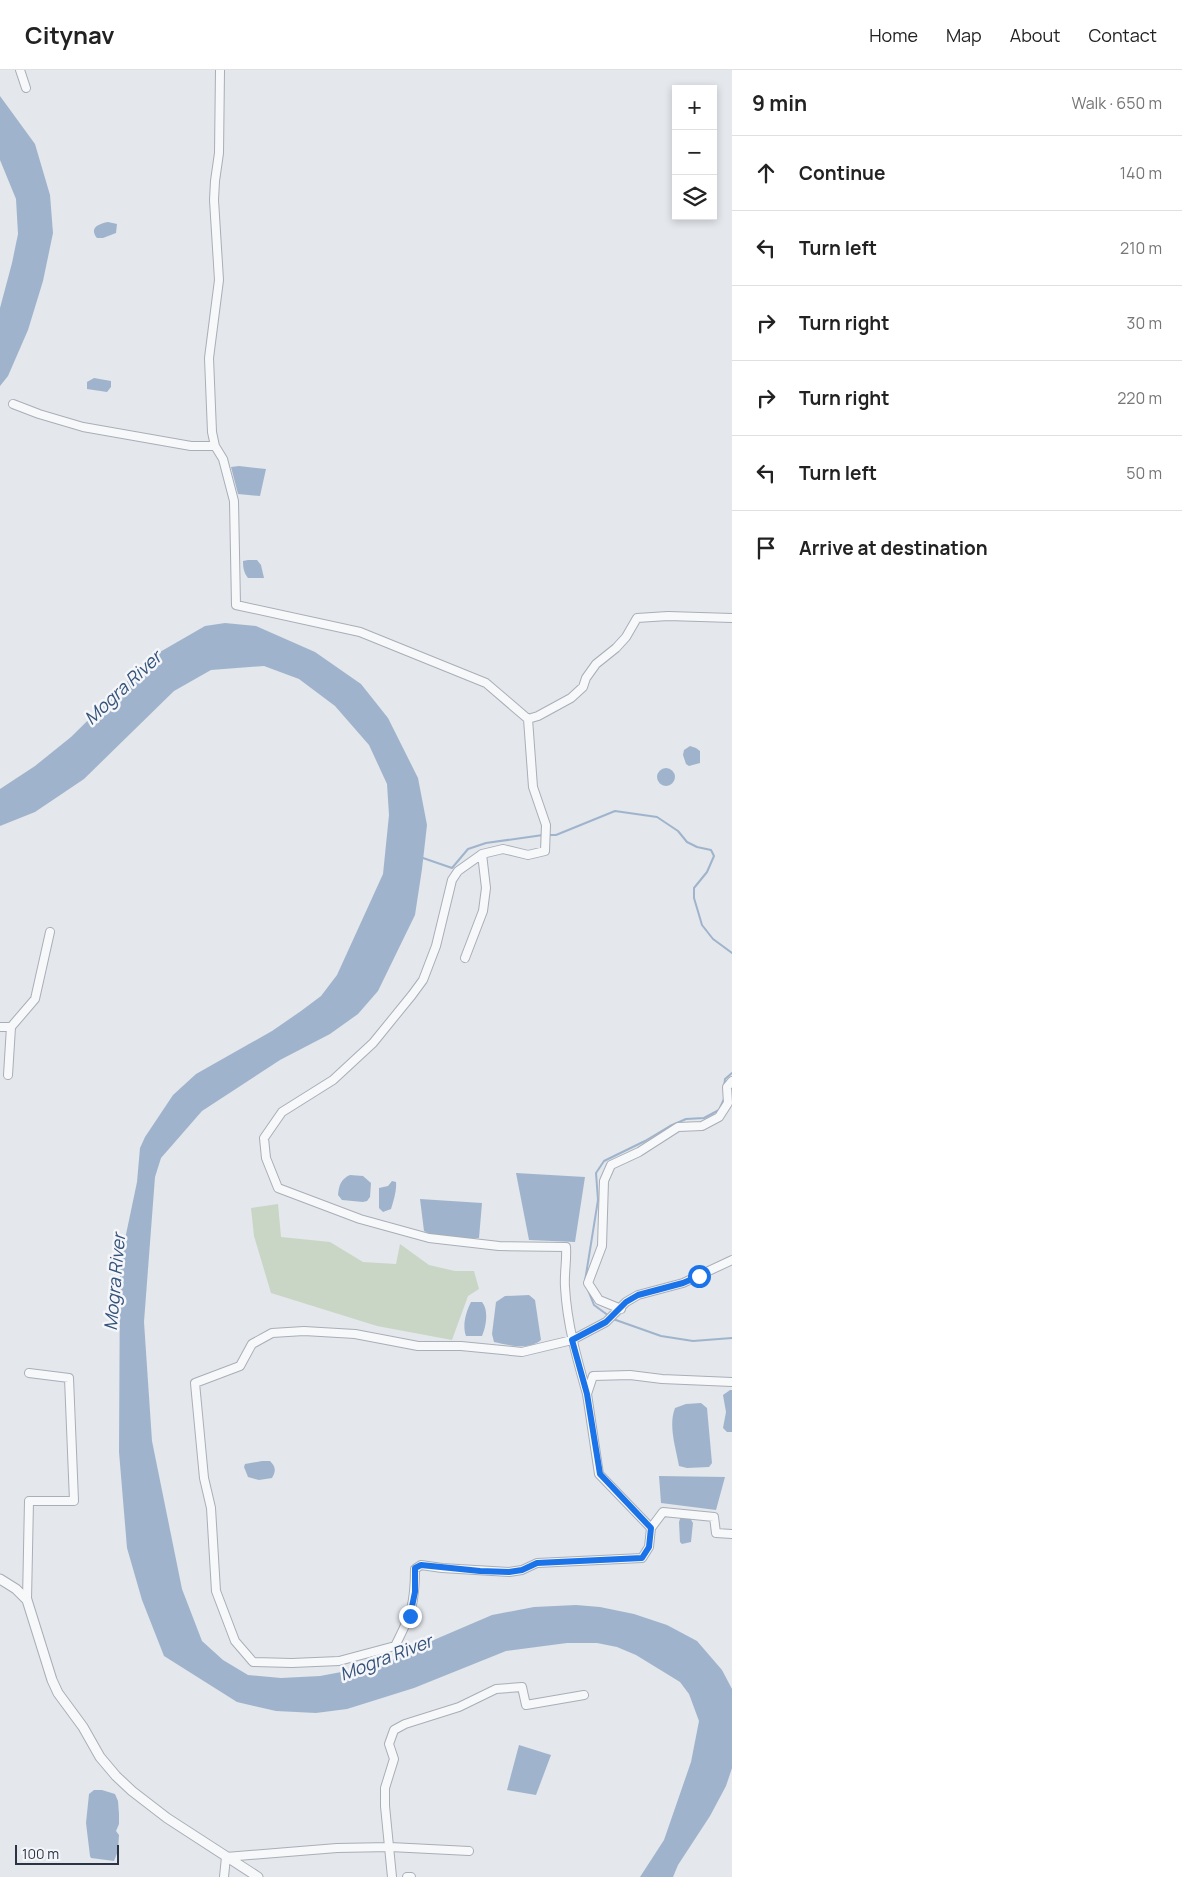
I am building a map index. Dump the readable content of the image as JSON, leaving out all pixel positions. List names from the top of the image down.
{
  "water": ["Mogra River"],
  "scale_bar": "100 m",
  "page": {
    "header": "Citynav",
    "nav": [
      "Home",
      "Map",
      "About",
      "Contact"
    ],
    "heading": ["9 min", "Walk · 650 m"],
    "map_buttons": ["+", "−"],
    "list": [
      ["Continue", "140 m"],
      ["Turn left", "210 m"],
      ["Turn right", "30 m"],
      ["Turn right", "220 m"],
      ["Turn left", "50 m"],
      "Arrive at destination"
    ],
    "scale": "100 m"
  }
}
